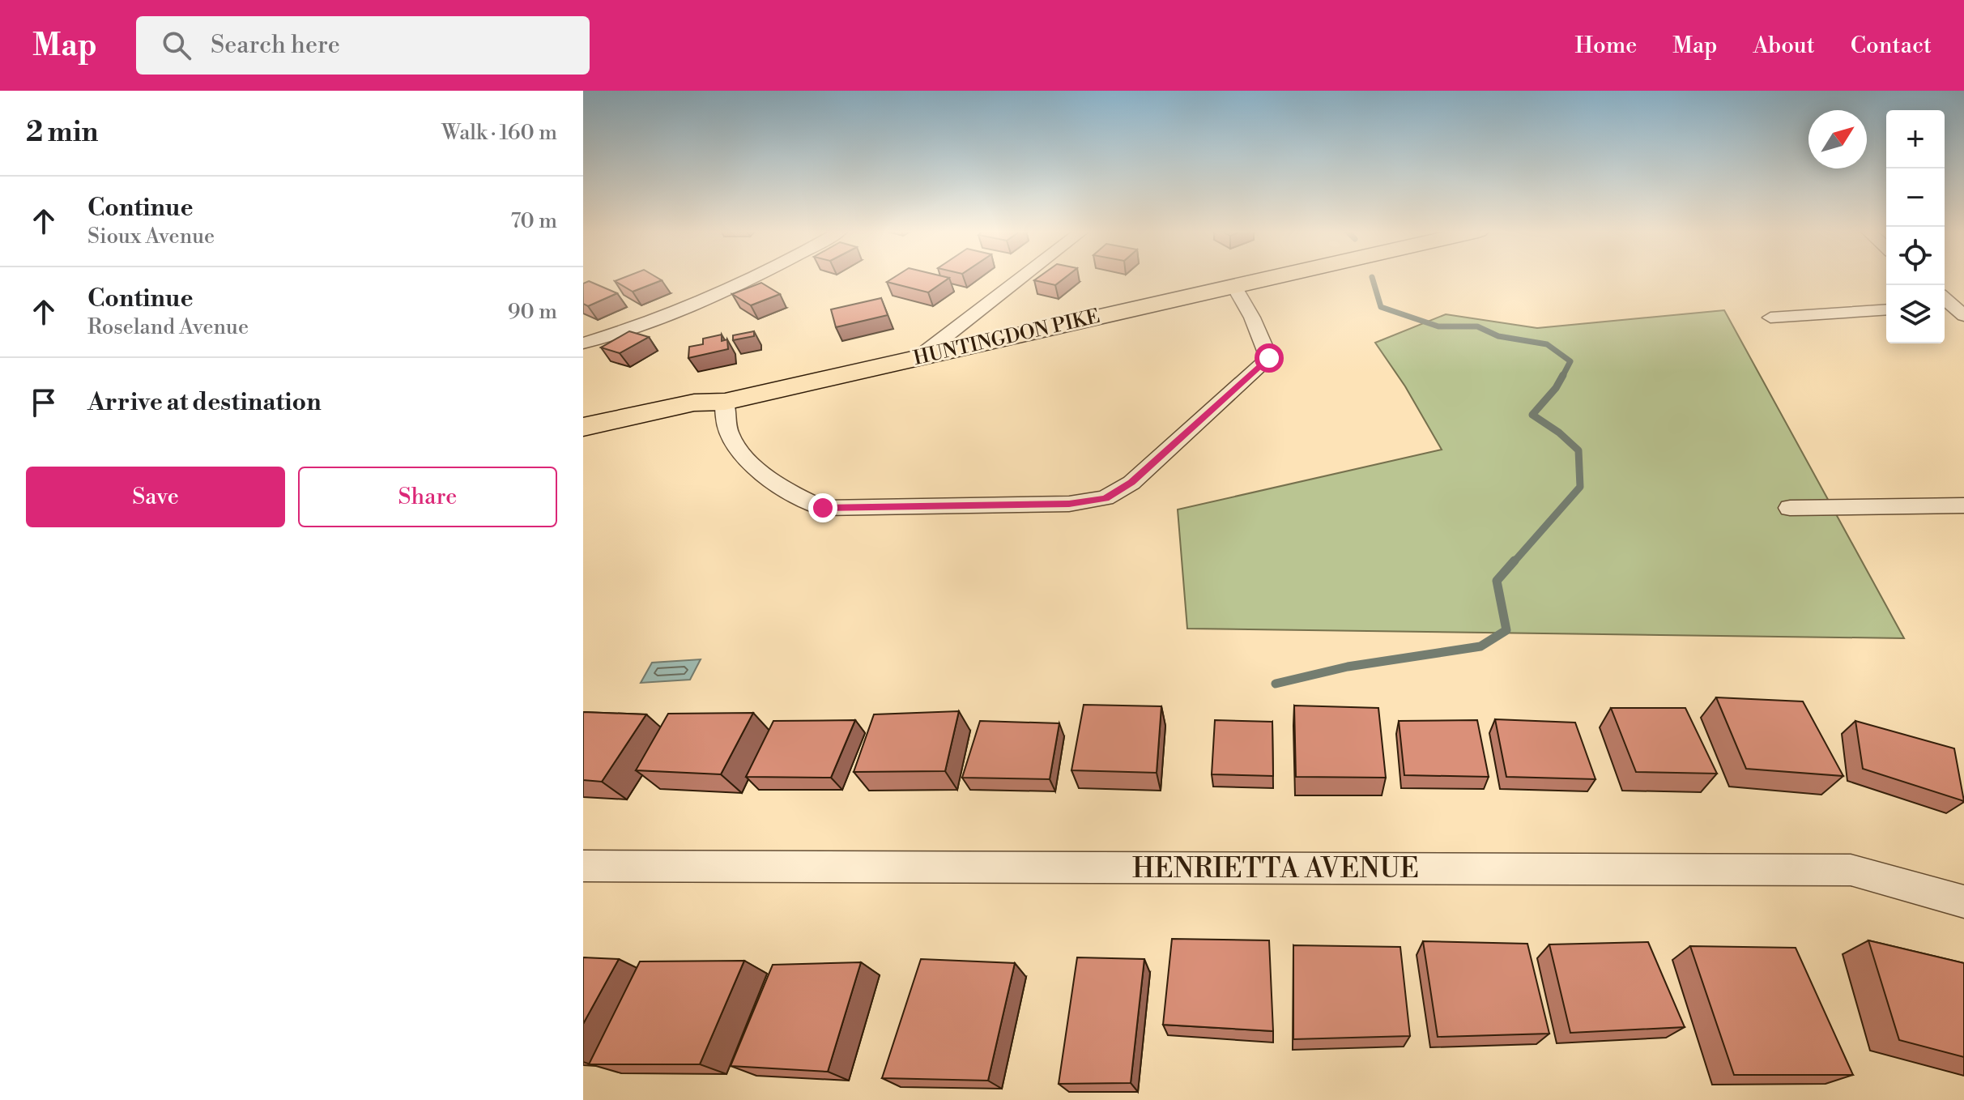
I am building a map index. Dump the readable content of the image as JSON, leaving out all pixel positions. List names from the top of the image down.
{
  "streets": {
    "main road": ["HUNTINGDON PIKE"],
    "street": ["HENRIETTA AVENUE"]
  },
  "north": "top right",
  "page": {
    "header": "Map",
    "search": "Search here",
    "nav": [
      "Home",
      "Map",
      "About",
      "Contact"
    ],
    "heading": ["2 min", "Walk · 160 m"],
    "map_buttons": ["+", "−"],
    "list": [
      ["Continue", "Sioux Avenue", "70 m"],
      ["Continue", "Roseland Avenue", "90 m"],
      "Arrive at destination"
    ],
    "buttons": ["Save", "Share"]
  }
}
